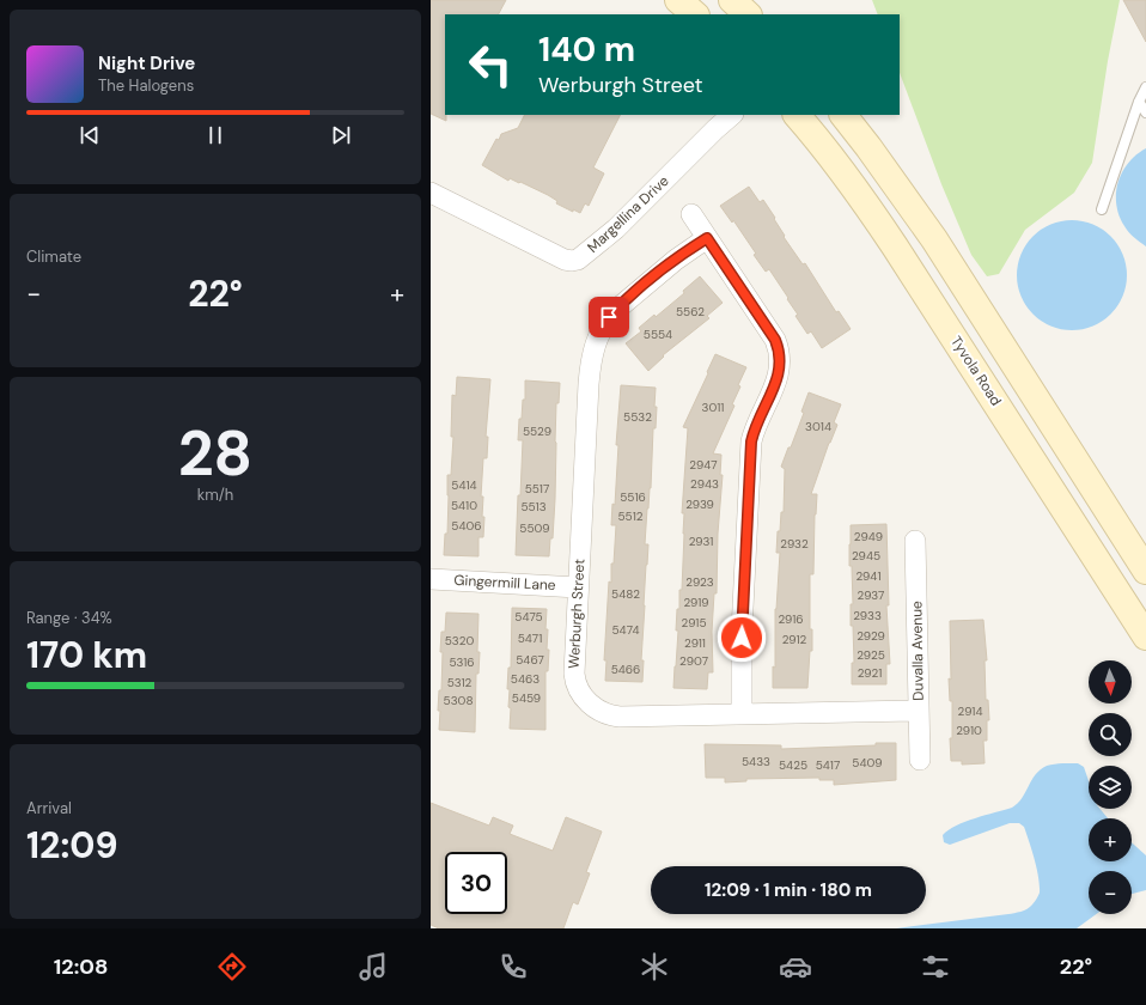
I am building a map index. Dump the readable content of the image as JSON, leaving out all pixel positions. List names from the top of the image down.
{
  "streets": {
    "main road": ["Tyvola Road"],
    "street": [
      "Margellina Drive",
      "Gingermill Lane",
      "Werburgh Street",
      "Duvalla Avenue"
    ]
  },
  "crossings": [
    ["Gingermill Lane", "Werburgh Street"],
    ["Werburgh Street", "Duvalla Avenue"]
  ],
  "house_numbers": [
    "5562",
    "5554",
    "3011",
    "5532",
    "3014",
    "5529",
    "2947",
    "2943",
    "5414",
    "5517",
    "5516",
    "2939",
    "5410",
    "5513",
    "5512",
    "5406",
    "5509",
    "2949",
    "2931",
    "2932",
    "2945",
    "2941",
    "2923",
    "5482",
    "2937",
    "2919",
    "2933",
    "5475",
    "2916",
    "2915",
    "5474",
    "2929",
    "5471",
    "2912",
    "5320",
    "2911",
    "2925",
    "5467",
    "2907",
    "5316",
    "5466",
    "2921",
    "5463",
    "5312",
    "5459",
    "5308",
    "2914",
    "2910",
    "5433",
    "5409",
    "5425",
    "5417"
  ],
  "north": "bottom",
  "page": {
    "turn": ["140 m", "Werburgh Street"],
    "song": ["Night Drive", "The Halogens"],
    "tile": [
      "Climate",
      ["28", "km/h"],
      ["Range · 34%", "170 km"],
      ["Arrival", "12:09"]
    ],
    "heat": ["−", "22°", "+"],
    "map_buttons": ["+", "−"],
    "limit": "30",
    "trip": "12:09 · 1 min · 180 m",
    "tabs": ["12:08", "22°"]
  }
}
